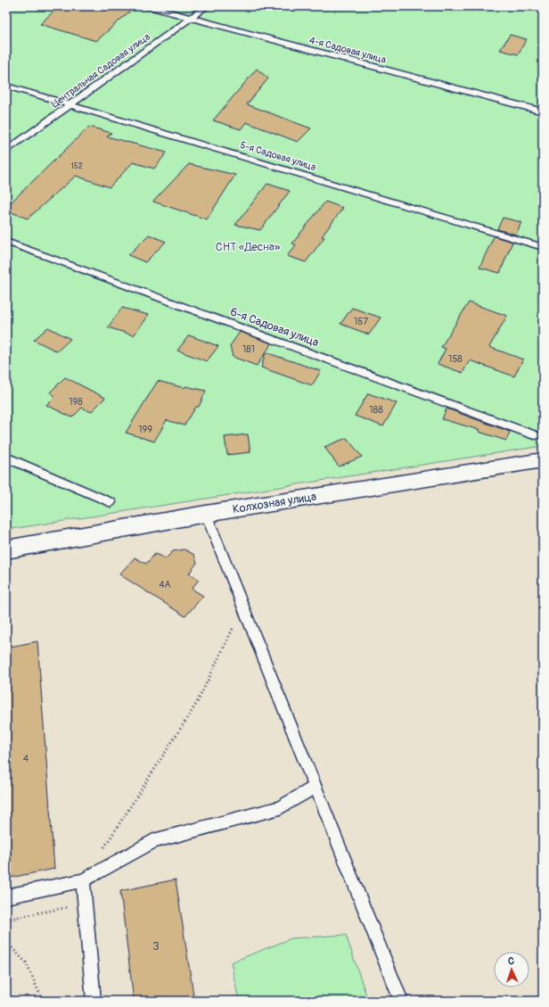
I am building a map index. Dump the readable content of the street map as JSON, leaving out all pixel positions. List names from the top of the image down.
{
  "streets": {
    "street": ["Колхозная улица"],
    "lane": [
      "4-я Садовая улица",
      "Центральная Садовая улица",
      "5-я Садовая улица",
      "6-я Садовая улица"
    ]
  },
  "crossings": [
    ["4-я Садовая улица", "Центральная Садовая улица"],
    ["Центральная Садовая улица", "5-я Садовая улица"]
  ],
  "parks": ["СНТ «Десна»"],
  "house_numbers": [
    "152",
    "157",
    "181",
    "158",
    "198",
    "188",
    "199",
    "4А",
    "4",
    "3"
  ],
  "north": "top"
}
